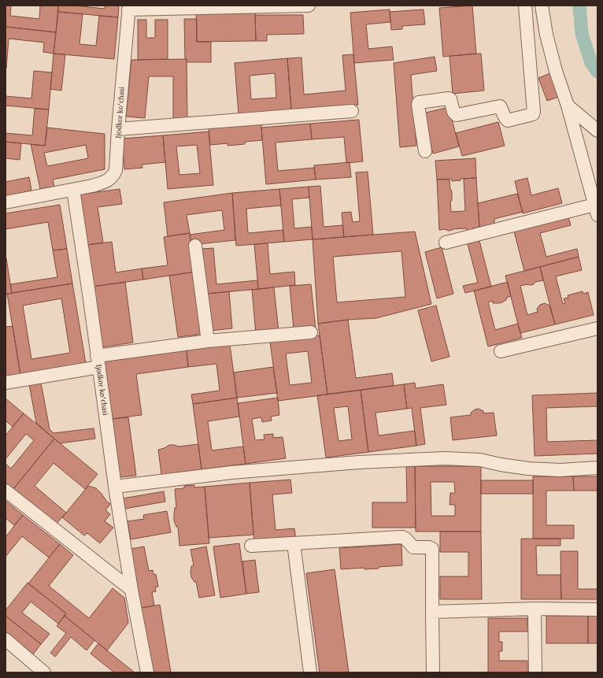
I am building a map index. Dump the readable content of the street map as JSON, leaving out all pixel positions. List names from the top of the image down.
{
  "streets": {
    "street": ["Ijodkor koʻchasi"]
  }
}
